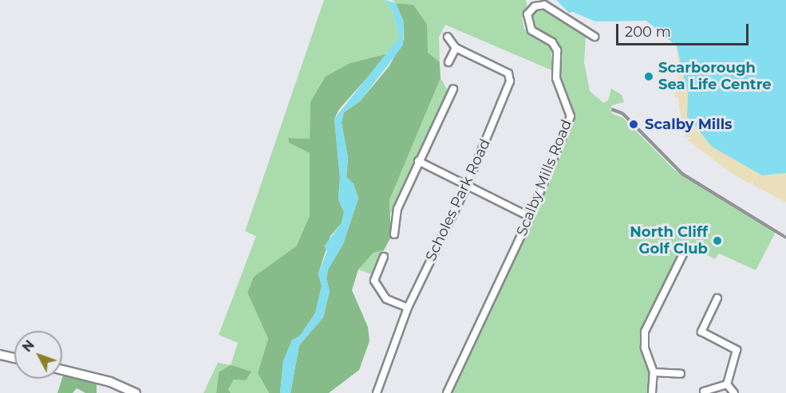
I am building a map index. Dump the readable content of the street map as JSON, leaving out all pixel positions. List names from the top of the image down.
{
  "streets": {
    "street": ["Scalby Mills Road", "Scholes Park Road"]
  },
  "places": ["Scarborough Sea Life Centre", "Scalby Mills", "North Cliff Golf Club"],
  "scale_bar": "200 m",
  "north": "top left"
}
